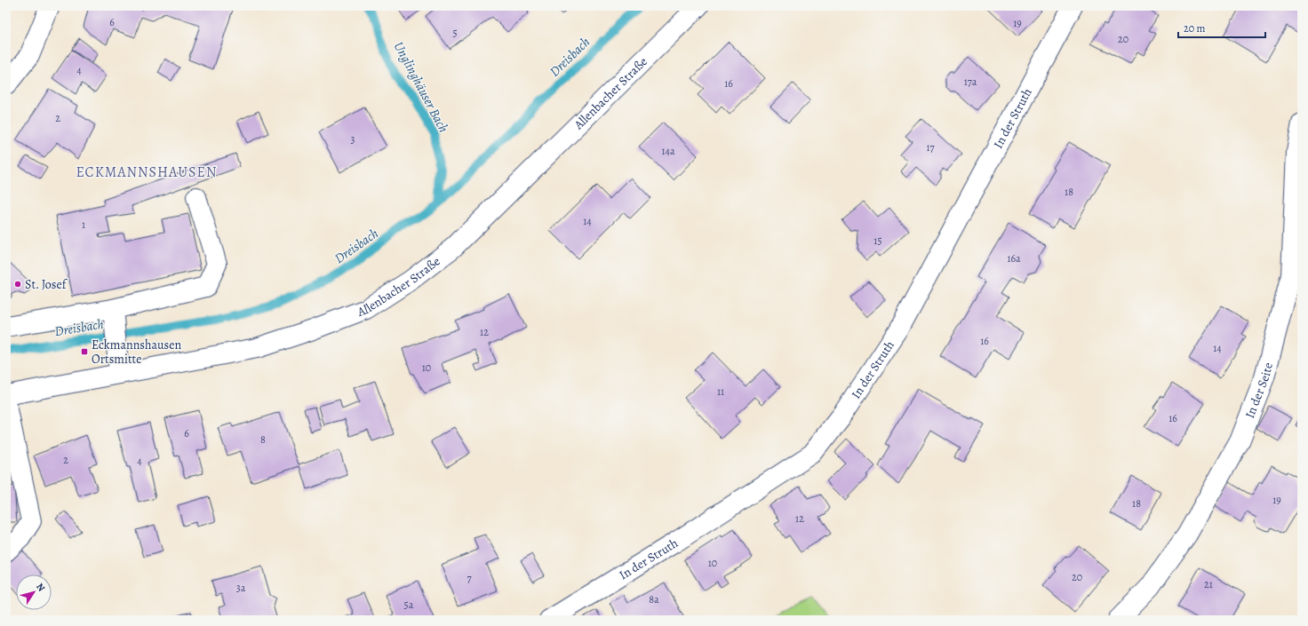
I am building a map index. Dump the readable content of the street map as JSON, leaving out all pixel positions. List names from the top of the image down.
{
  "streets": {
    "street": ["Allenbacher Straße", "In der Struth", "In der Seite"]
  },
  "districts": ["ECKMANNSHAUSEN"],
  "water": ["Dreisbach", "Unglinghäuser Bach"],
  "places": {
    "other": ["St. Josef"],
    "transit": ["Eckmannshausen Ortsmitte"]
  },
  "house_numbers": [
    "6",
    "19",
    "5",
    "20",
    "4",
    "17a",
    "16",
    "2",
    "3",
    "17",
    "14a",
    "18",
    "14",
    "1",
    "15",
    "16a",
    "12",
    "16",
    "14",
    "10",
    "11",
    "16",
    "6",
    "8",
    "2",
    "4",
    "19",
    "18",
    "12",
    "10",
    "20",
    "7",
    "21",
    "3a",
    "8a",
    "5a"
  ],
  "scale_bar": "20 m",
  "north": "top right"
}
